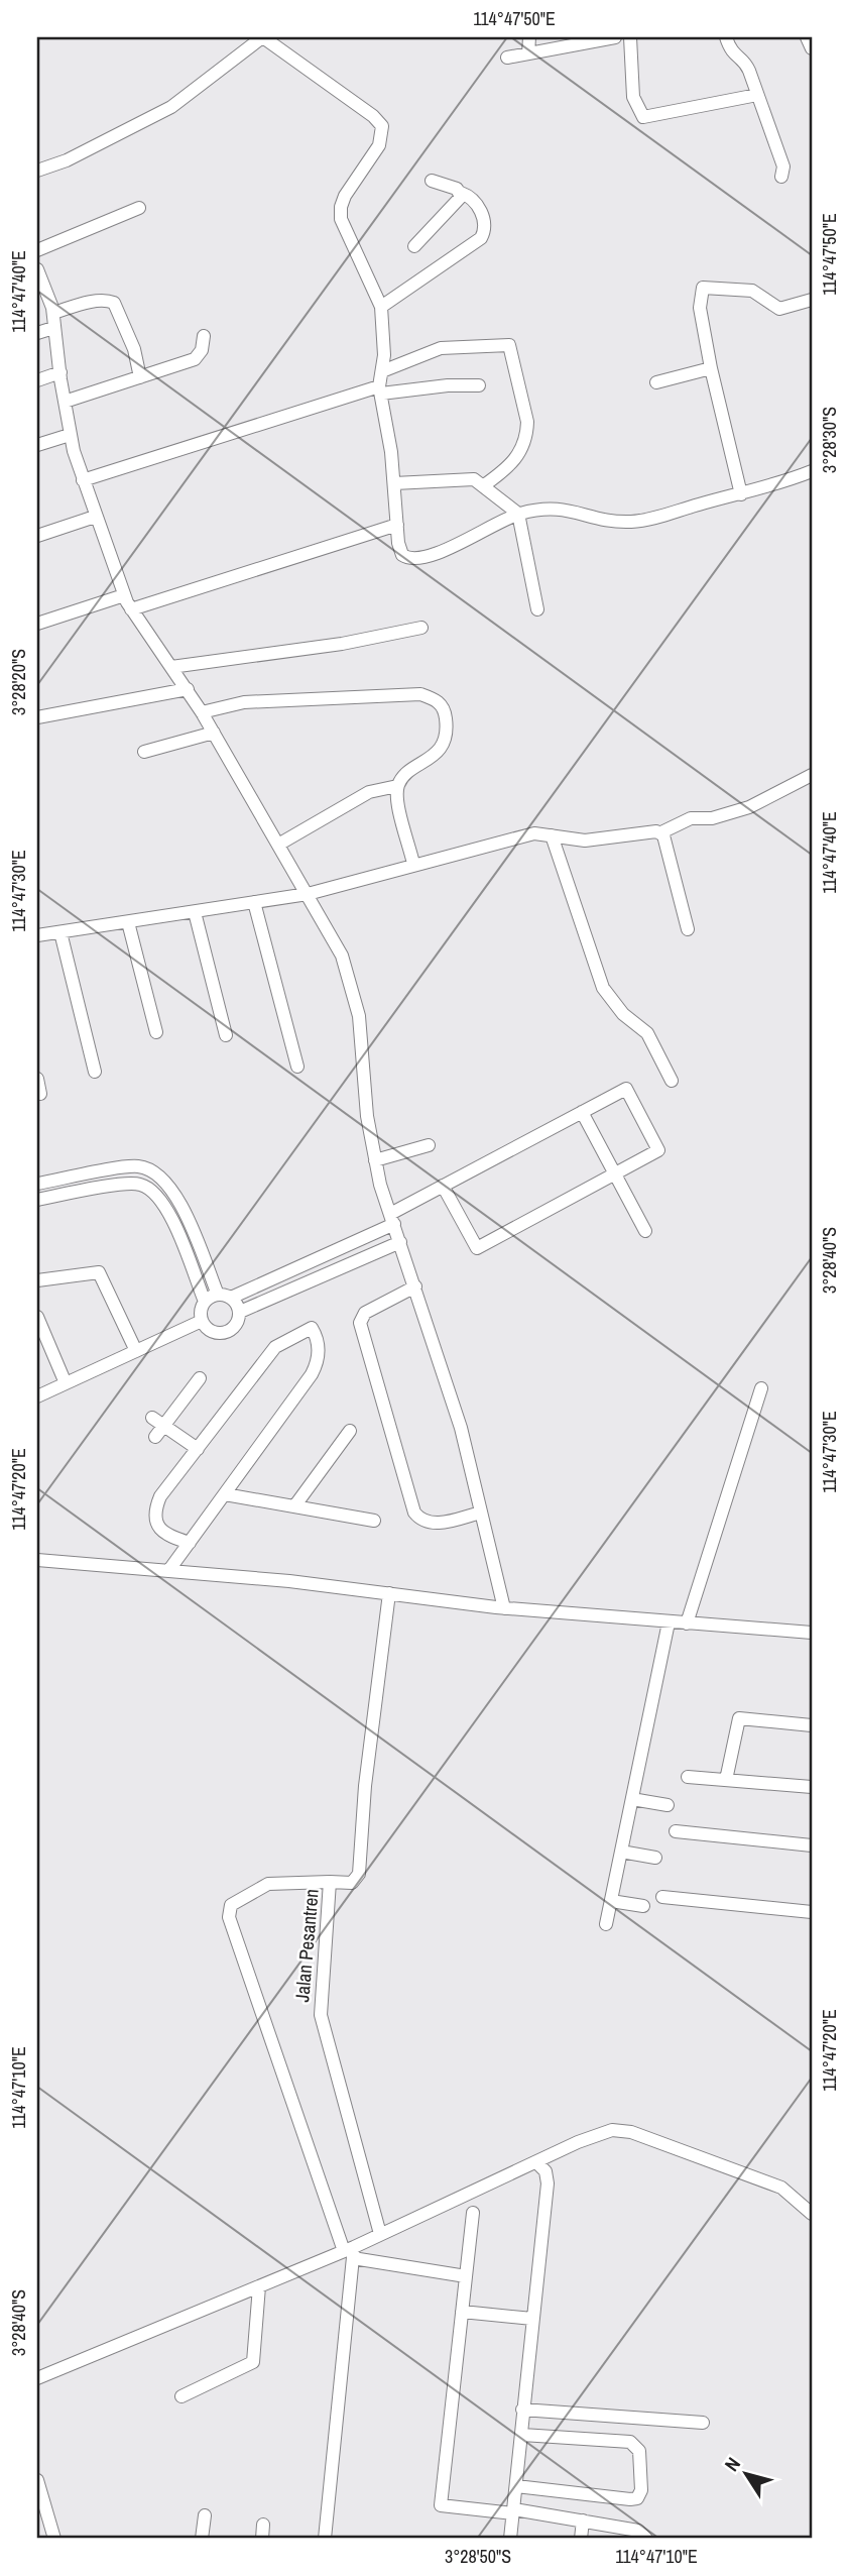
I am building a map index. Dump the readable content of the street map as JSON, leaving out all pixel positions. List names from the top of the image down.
{
  "streets": {
    "street": ["Jalan Pesantren"]
  },
  "north": "top left",
  "coordinates": [
    "114°47'50\"E",
    "114°47'40\"E",
    "3°28'30\"S",
    "3°28'20\"S",
    "114°47'30\"E",
    "3°28'40\"S",
    "114°47'20\"E",
    "114°47'10\"E",
    "3°28'50\"S"
  ]
}
